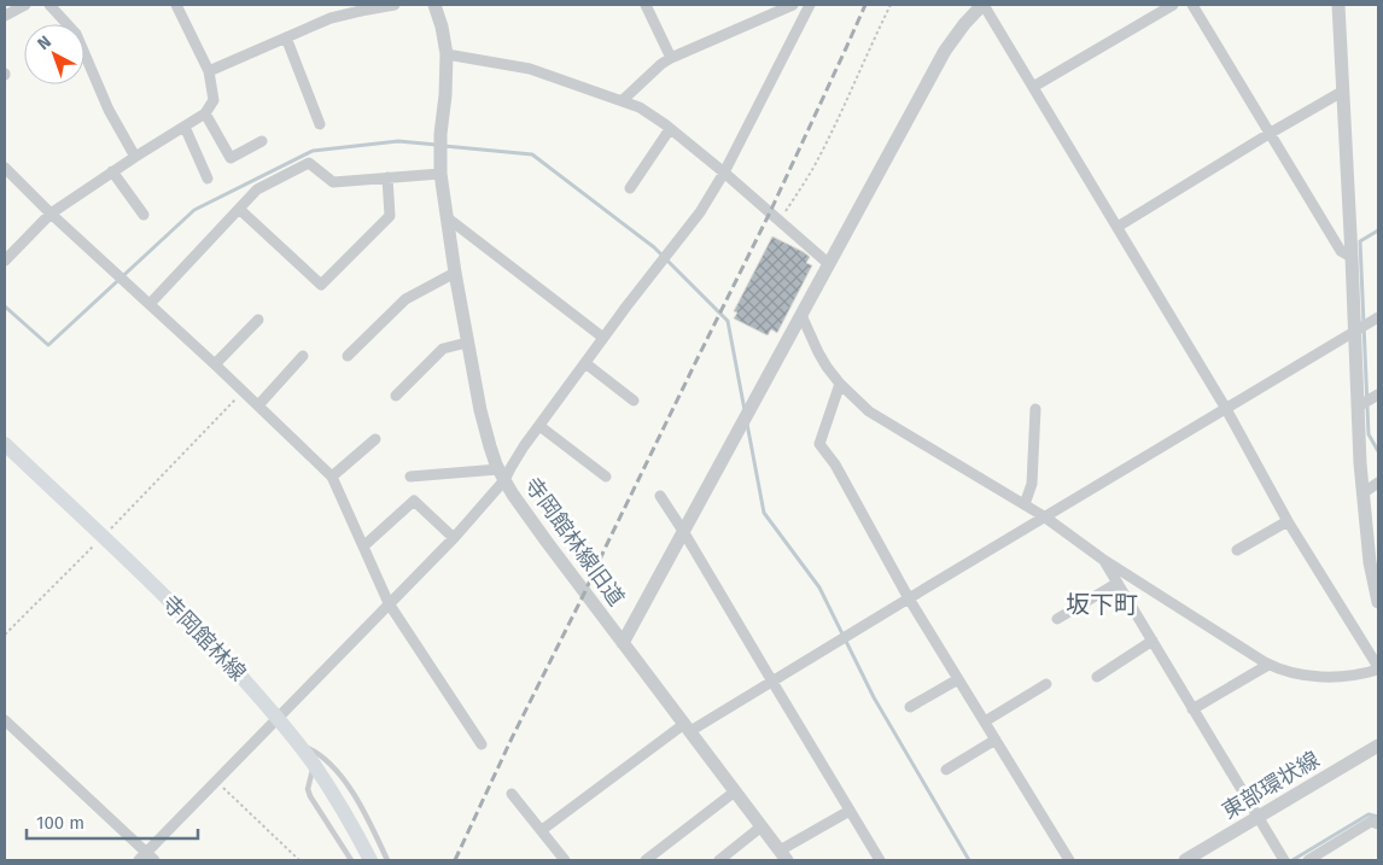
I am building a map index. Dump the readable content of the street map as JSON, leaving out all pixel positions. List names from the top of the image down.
{
  "streets": {
    "main road": ["寺岡館林線"],
    "street": ["寺岡館林線旧道", "東部環状線"]
  },
  "crossings": [
    ["寺岡館林線旧道", "寺岡館林線"]
  ],
  "districts": ["坂下町"],
  "scale_bar": "100 m",
  "north": "top left"
}
